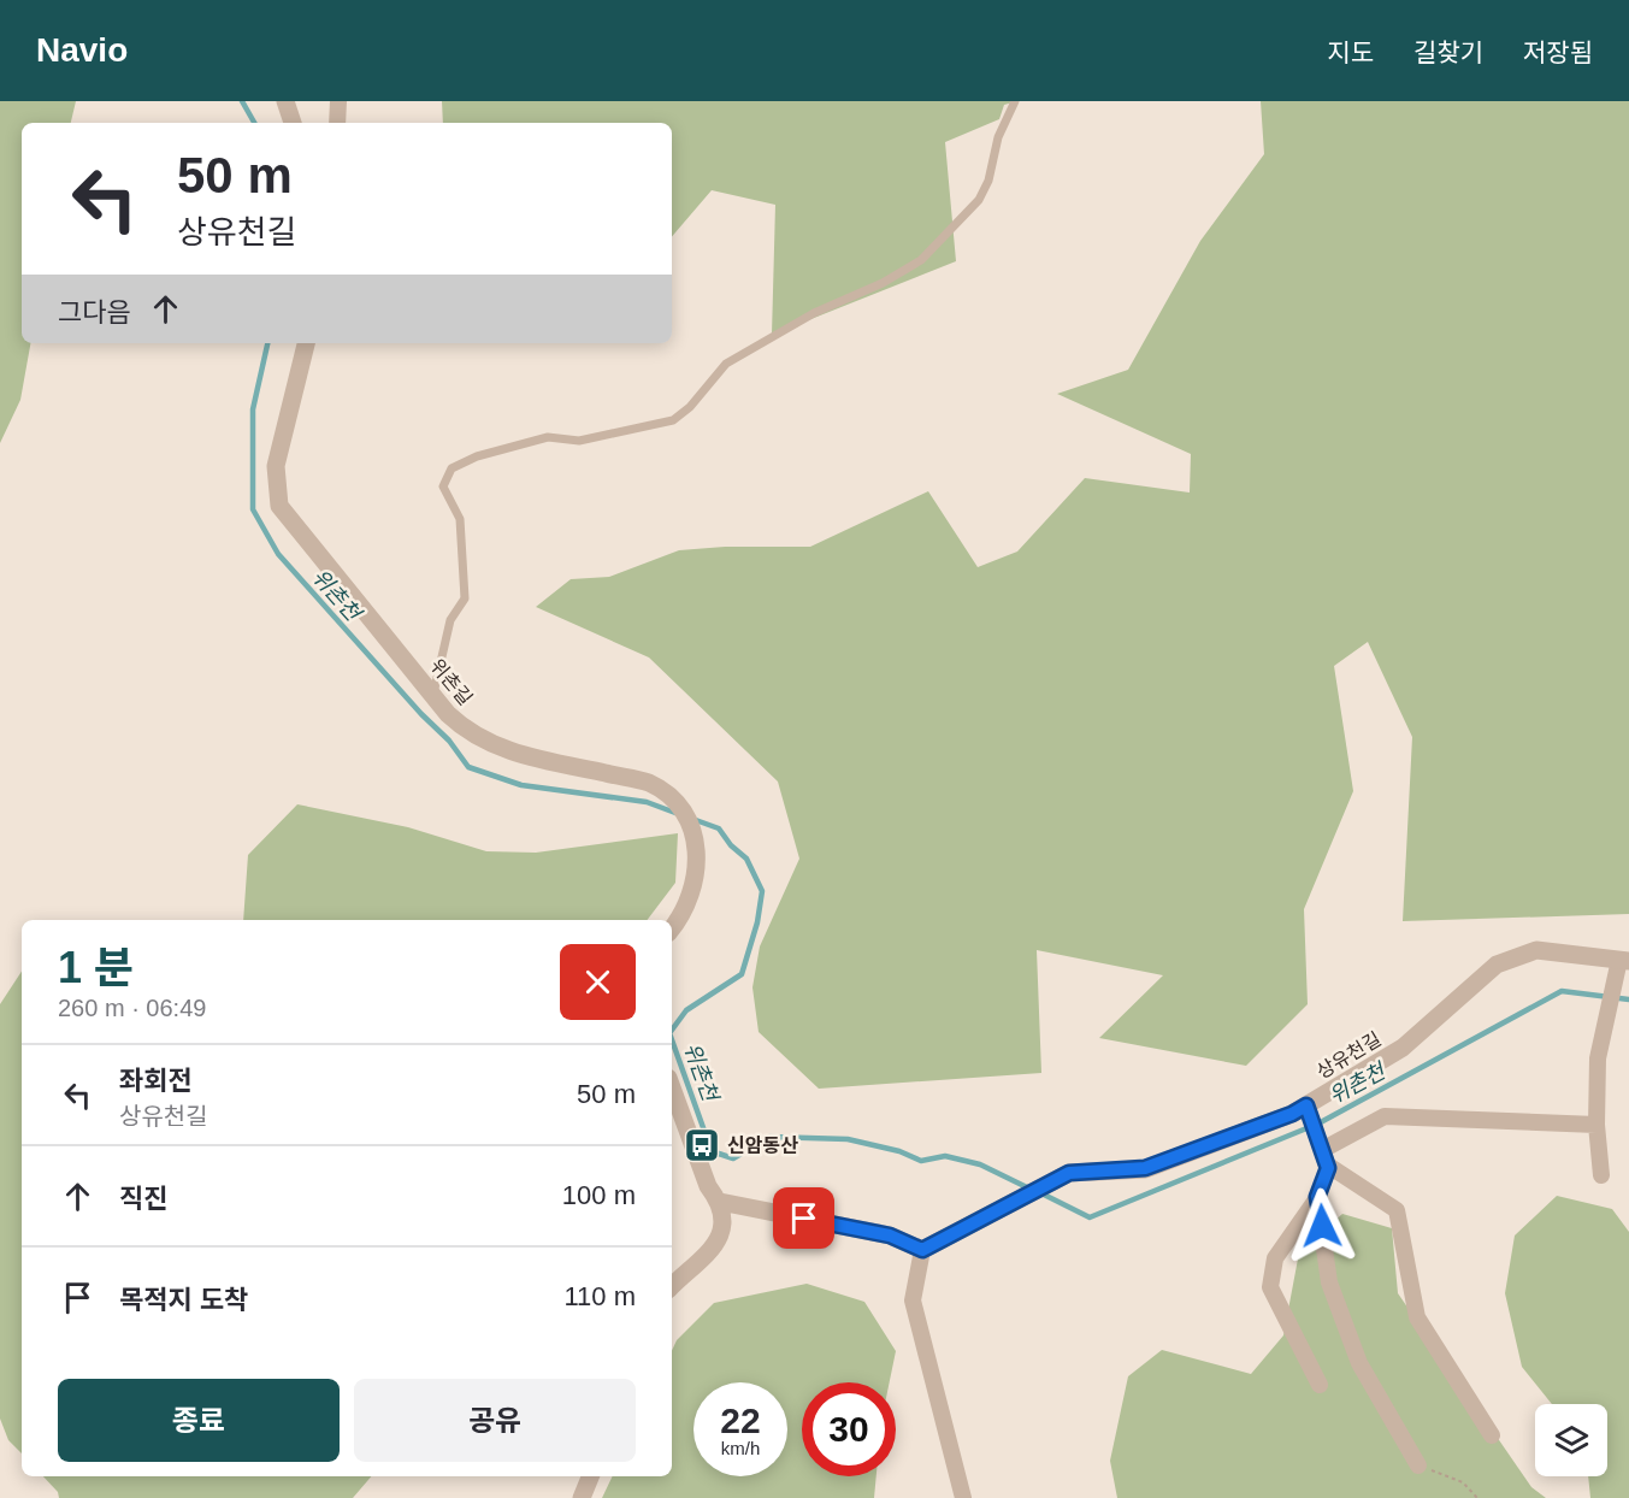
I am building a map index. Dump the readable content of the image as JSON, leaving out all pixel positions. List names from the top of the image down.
{
  "streets": {
    "street": ["위촌길", "상유천길"]
  },
  "water": ["위촌천"],
  "places": {
    "bus stop": ["신암동산"]
  },
  "page": {
    "header": "Navio",
    "nav": ["지도", "길찾기", "저장됨"],
    "turn": ["50 m", "상유천길"],
    "then": "그다음",
    "heading": ["1 분", "260 m · 06:49"],
    "list": [
      {
        "name": "좌회전",
        "note": "상유천길",
        "value": "50 m"
      },
      {
        "name": "직진",
        "value": "100 m"
      },
      {
        "name": "목적지 도착",
        "value": "110 m"
      }
    ],
    "buttons": ["종료", "공유"],
    "speed": "22 km/h",
    "limit": "30"
  }
}
